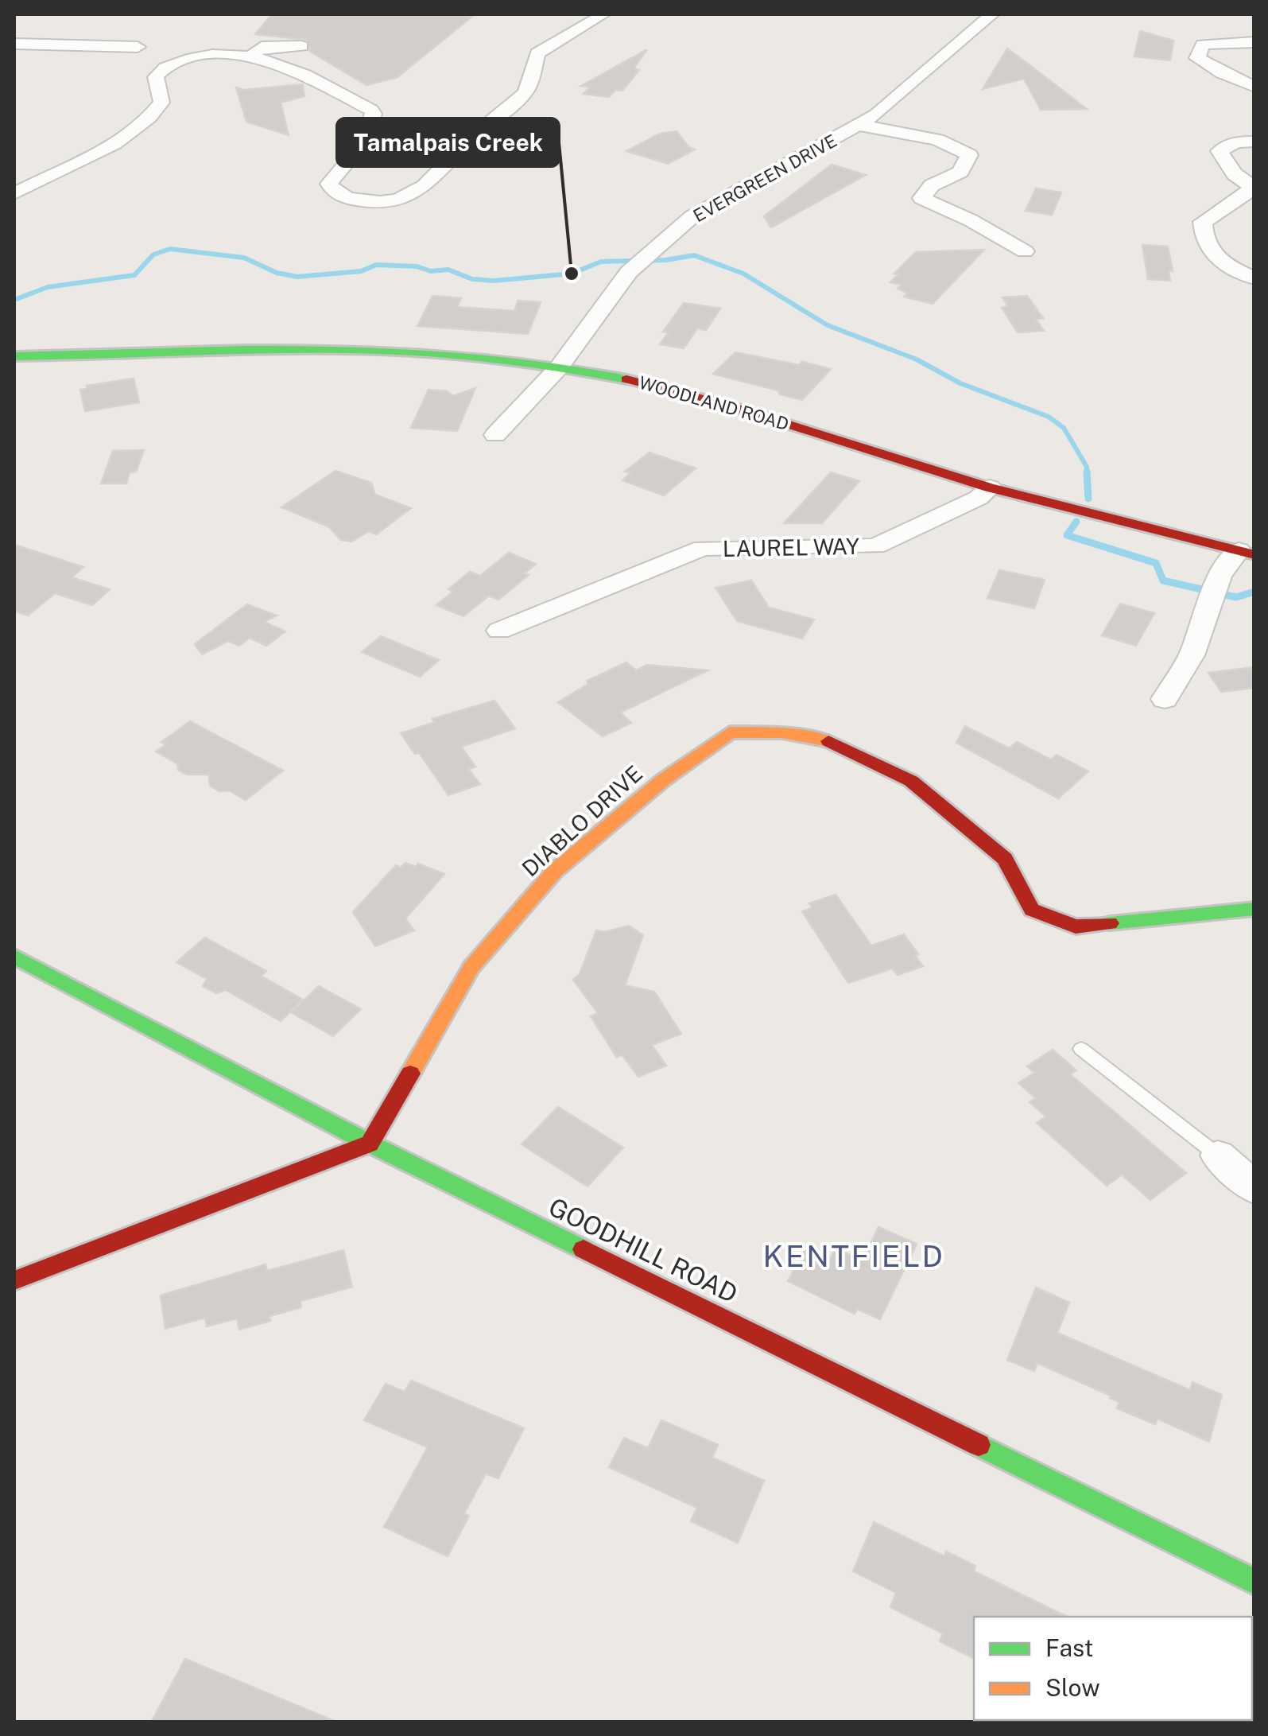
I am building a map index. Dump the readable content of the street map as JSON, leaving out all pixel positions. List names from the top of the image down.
{
  "streets": {
    "street": [
      "EVERGREEN DRIVE",
      "WOODLAND ROAD",
      "LAUREL WAY",
      "DIABLO DRIVE",
      "GOODHILL ROAD"
    ]
  },
  "crossings": [
    ["EVERGREEN DRIVE", "WOODLAND ROAD"],
    ["WOODLAND ROAD", "LAUREL WAY"],
    ["DIABLO DRIVE", "GOODHILL ROAD"]
  ],
  "districts": ["KENTFIELD"],
  "places": ["Tamalpais Creek"],
  "legend": ["Fast", "Slow"]
}
